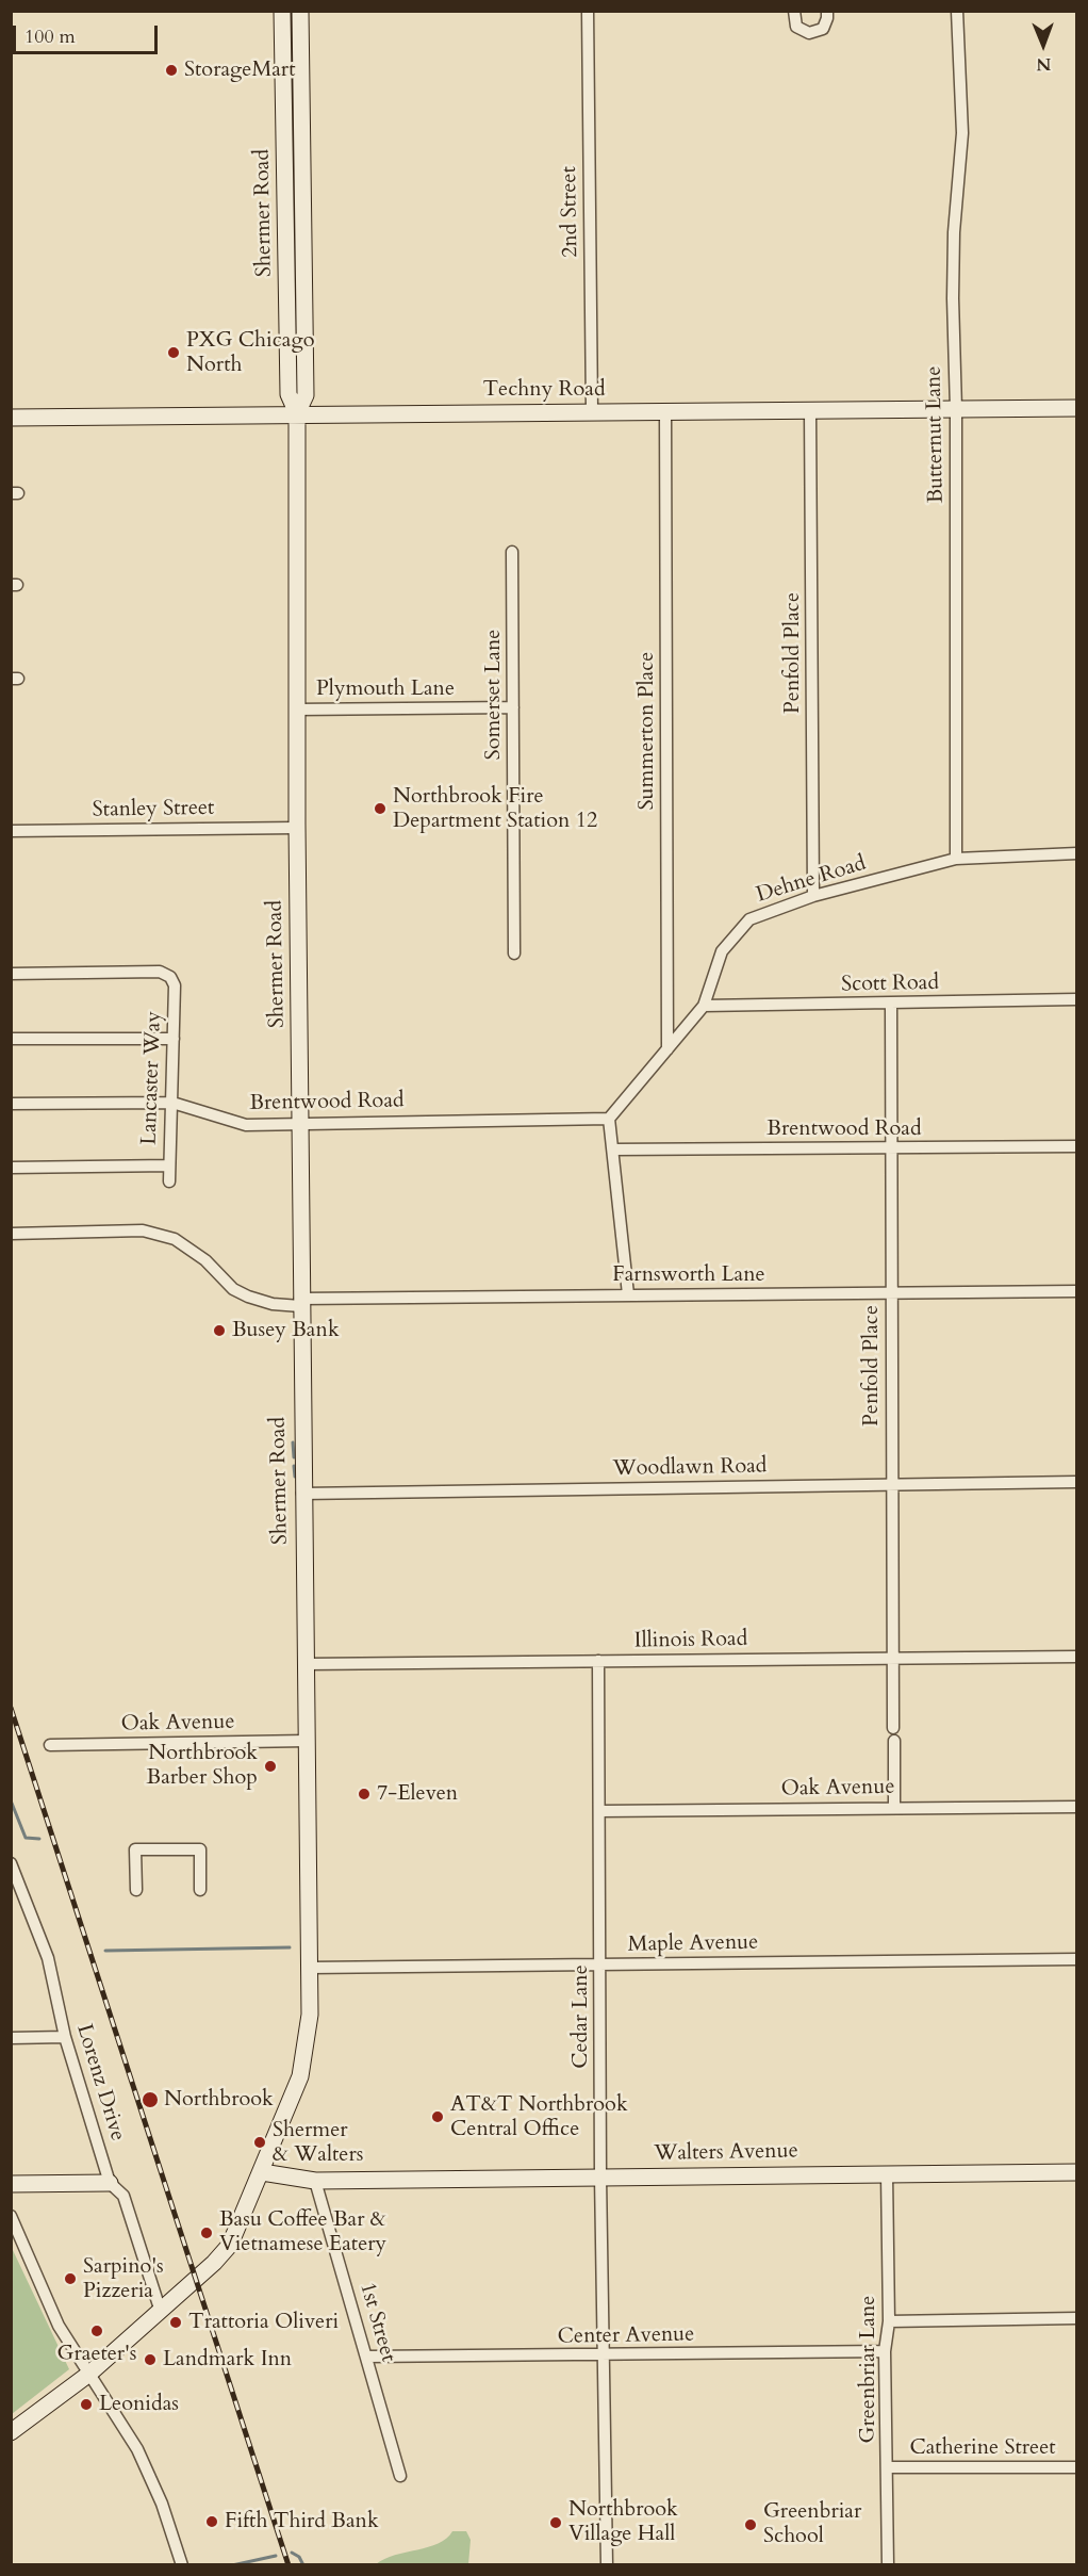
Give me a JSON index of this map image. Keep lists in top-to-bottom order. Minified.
{"streets":{"main road":["Shermer Road","Techny Road","Walters Avenue"],"street":["2nd Street","Butternut Lane","Penfold Place","Plymouth Lane","Somerset Lane","Summerton Place","Stanley Street","Dehne Road","Scott Road","Lancaster Way","Brentwood Road","Farnsworth Lane","Woodlawn Road","Illinois Road","Oak Avenue","Maple Avenue","Cedar Lane","Lorenz Drive","1st Street","Center Avenue","Greenbriar Lane","Catherine Street"]},"crossings":[["2nd Street","Techny Road"],["Shermer Road","Techny Road"],["Shermer Road","Plymouth Lane"],["Shermer Road","Stanley Street"],["Shermer Road","Brentwood Road"],["Shermer Road","Farnsworth Lane"],["Shermer Road","Woodlawn Road"],["Shermer Road","Illinois Road"],["Shermer Road","Oak Avenue"],["Shermer Road","Maple Avenue"],["Shermer Road","Lorenz Drive"],["Shermer Road","Walters Avenue"],["Techny Road","Butternut Lane"],["Techny Road","Penfold Place"],["Techny Road","Summerton Place"],["Butternut Lane","Dehne Road"],["Penfold Place","Dehne Road"],["Penfold Place","Scott Road"],["Penfold Place","Brentwood Road"],["Penfold Place","Farnsworth Lane"],["Penfold Place","Woodlawn Road"],["Penfold Place","Illinois Road"],["Plymouth Lane","Somerset Lane"],["Summerton Place","Dehne Road"],["Dehne Road","Scott Road"],["Dehne Road","Brentwood Road"],["Lancaster Way","Brentwood Road"],["Illinois Road","Cedar Lane"],["Oak Avenue","Cedar Lane"],["Maple Avenue","Cedar Lane"],["Cedar Lane","Walters Avenue"],["Cedar Lane","Center Avenue"],["Walters Avenue","1st Street"],["Walters Avenue","Greenbriar Lane"],["1st Street","Center Avenue"],["Center Avenue","Greenbriar Lane"],["Greenbriar Lane","Catherine Street"]],"places":["StorageMart","PXG Chicago North","Northbrook Fire Department Station 12","Busey Bank","Northbrook Barber Shop","7-Eleven","Northbrook","AT&T Northbrook Central Office","Shermer & Walters","Basu Coffee Bar & Vietnamese Eatery","Sarpino's Pizzeria","Trattoria Oliveri","Graeter's","Landmark Inn","Leonidas","Fifth Third Bank","Northbrook Village Hall","Greenbriar School"],"scale_bar":"100 m","north":"bottom"}
